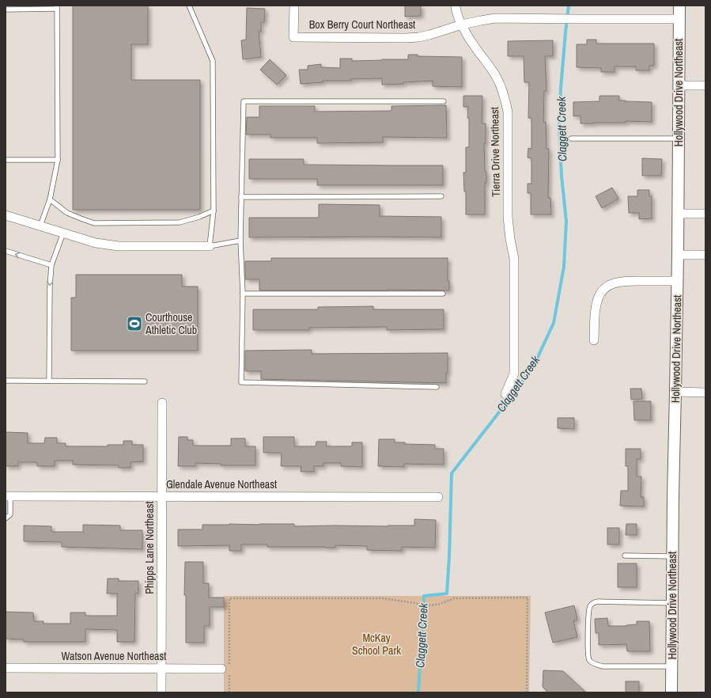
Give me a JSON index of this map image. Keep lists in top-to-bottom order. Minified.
{"streets":{"street":["Box Berry Court Northeast","Hollywood Drive Northeast","Tierra Drive Northeast","Glendale Avenue Northeast","Phipps Lane Northeast","Watson Avenue Northeast"]},"crossings":[["Box Berry Court Northeast","Tierra Drive Northeast"],["Glendale Avenue Northeast","Phipps Lane Northeast"],["Phipps Lane Northeast","Watson Avenue Northeast"]],"water":["Claggett Creek"],"parks":["McKay School Park"],"places":{"sports":["Courthouse Athletic Club"]}}
